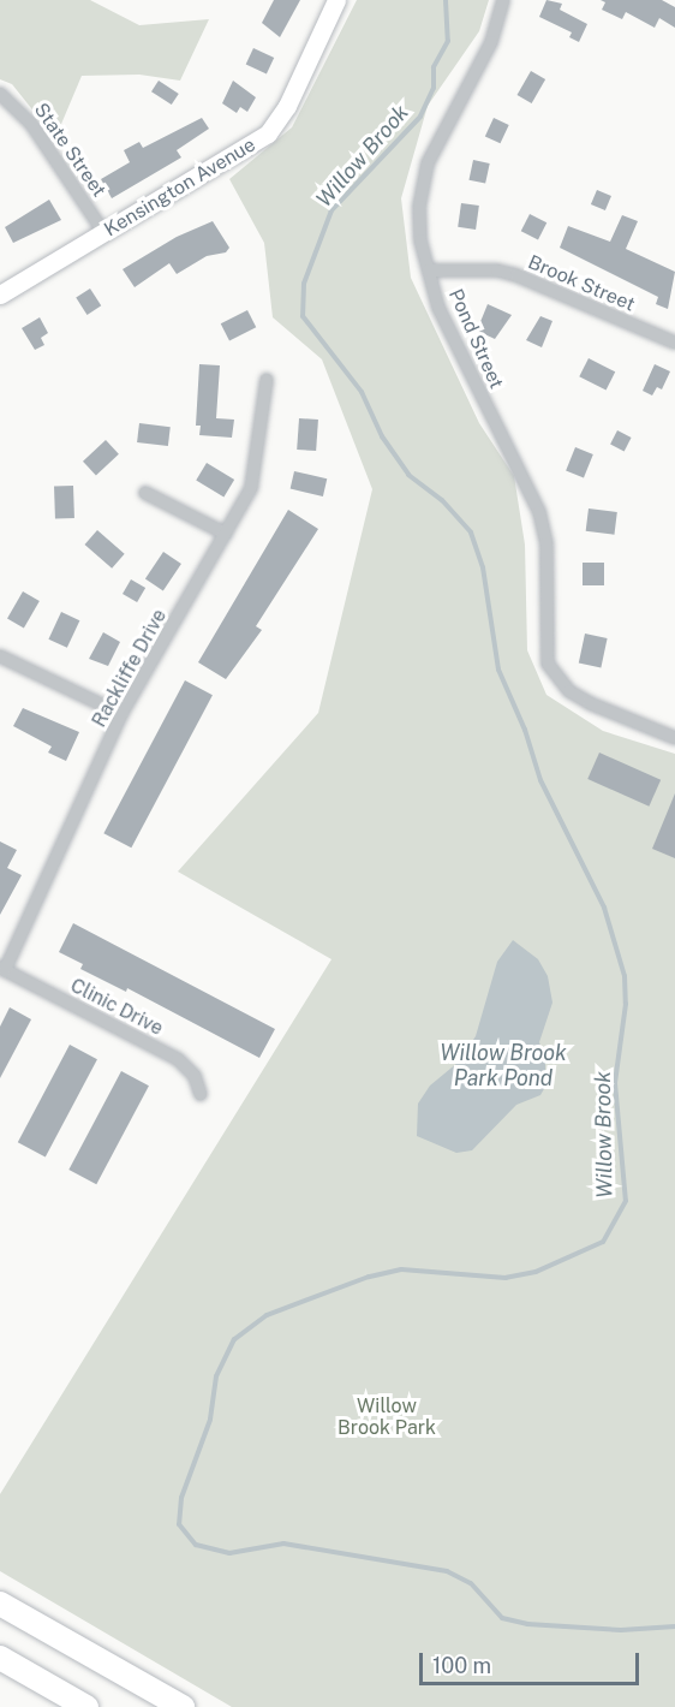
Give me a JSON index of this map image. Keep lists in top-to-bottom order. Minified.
{"streets":{"main road":["Kensington Avenue"],"street":["State Street","Brook Street","Pond Street","Rackliffe Drive","Clinic Drive"]},"crossings":[["State Street","Kensington Avenue"],["Brook Street","Pond Street"],["Rackliffe Drive","Clinic Drive"]],"water":["Willow Brook","Willow Brook Park Pond"],"parks":["Willow Brook Park"],"scale_bar":"100 m"}
